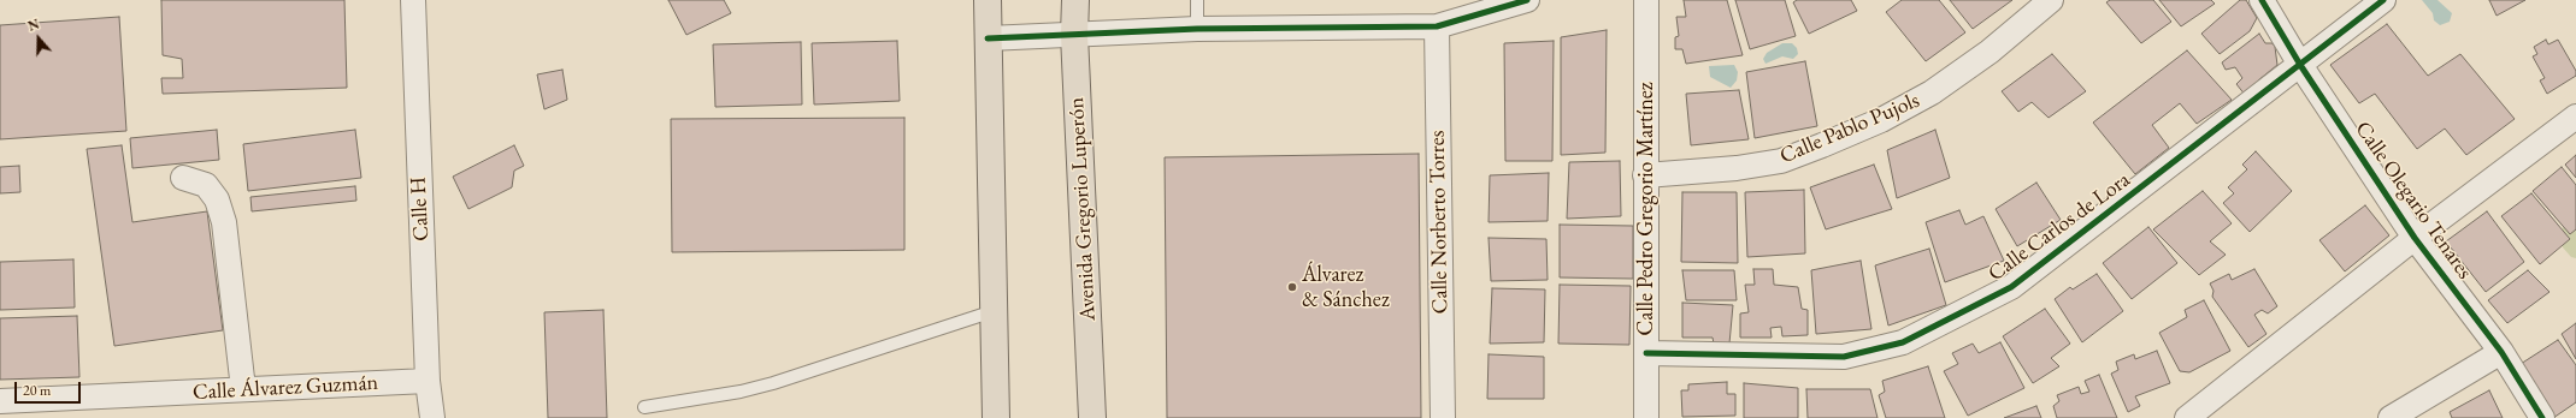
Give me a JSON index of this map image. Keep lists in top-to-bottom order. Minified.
{"streets":{"main road":["Avenida Gregorio Luperón"],"street":["Calle Pablo Pujols","Calle Olegario Tenares","Calle H","Calle Pedro Gregorio Martínez","Calle Norberto Torres","Calle Carlos de Lora","Calle Álvarez Guzmán"]},"crossings":[["Calle Pablo Pujols","Calle Pedro Gregorio Martínez"],["Calle Olegario Tenares","Calle Carlos de Lora"],["Calle H","Calle Álvarez Guzmán"],["Calle Pedro Gregorio Martínez","Calle Carlos de Lora"]],"places":["Álvarez & Sánchez"],"scale_bar":"20 m","north":"top"}
